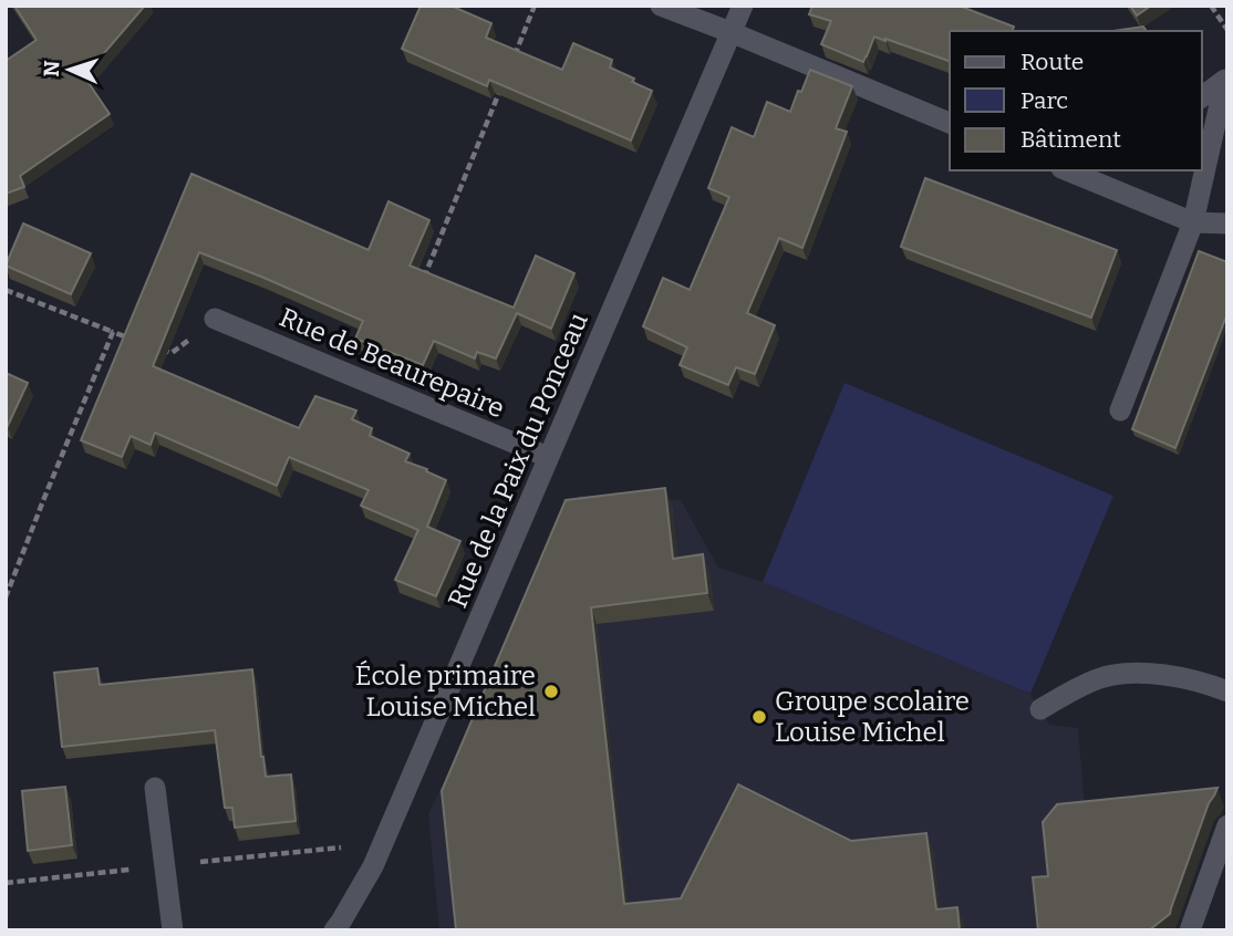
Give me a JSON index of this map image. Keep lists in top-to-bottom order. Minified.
{"streets":{"street":["Rue de Beaurepaire","Rue de la Paix du Ponceau"]},"crossings":[["Rue de Beaurepaire","Rue de la Paix du Ponceau"]],"places":["École primaire Louise Michel","Groupe scolaire Louise Michel"],"legend":["Route","Parc","Bâtiment"],"north":"left"}
